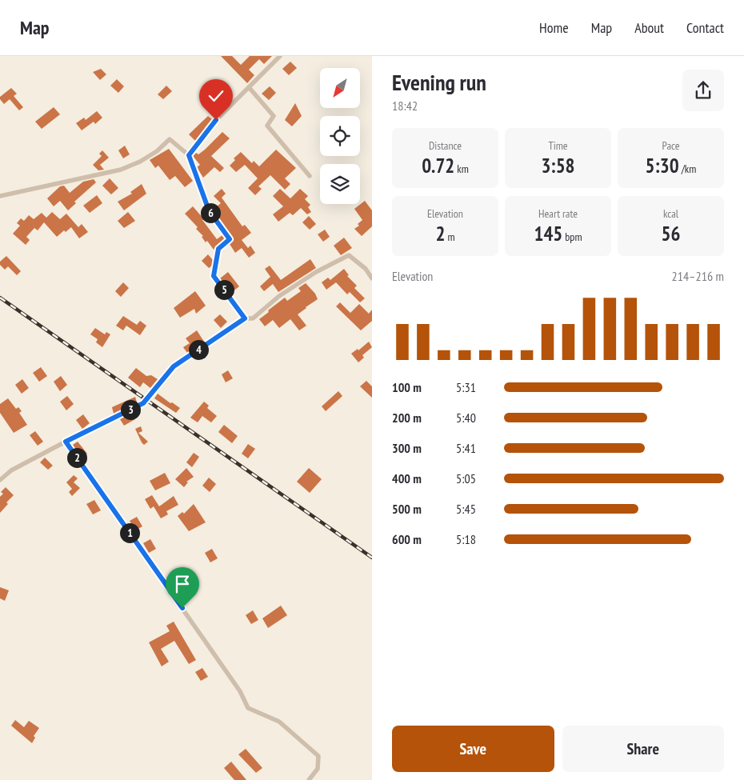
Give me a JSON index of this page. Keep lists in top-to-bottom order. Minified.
{"north":"bottom left","page":{"header":"Map","nav":["Home","Map","About","Contact"],"heading":["Evening run","18:42"],"stats":[["Distance","0.72 km"],["Time","3:58"],["Pace","5:30 /km"],["Elevation","2 m"],["Heart rate","145 bpm"],["kcal","56"]],"pins":["6","5","4","3","2","1"],"chart":["Elevation","214–216 m"],"list":[{"name":"100 m","note":"5:31"},{"name":"200 m","note":"5:40"},{"name":"300 m","note":"5:41"},{"name":"400 m","note":"5:05"},{"name":"500 m","note":"5:45"},{"name":"600 m","note":"5:18"}],"buttons":["Save","Share"]}}
